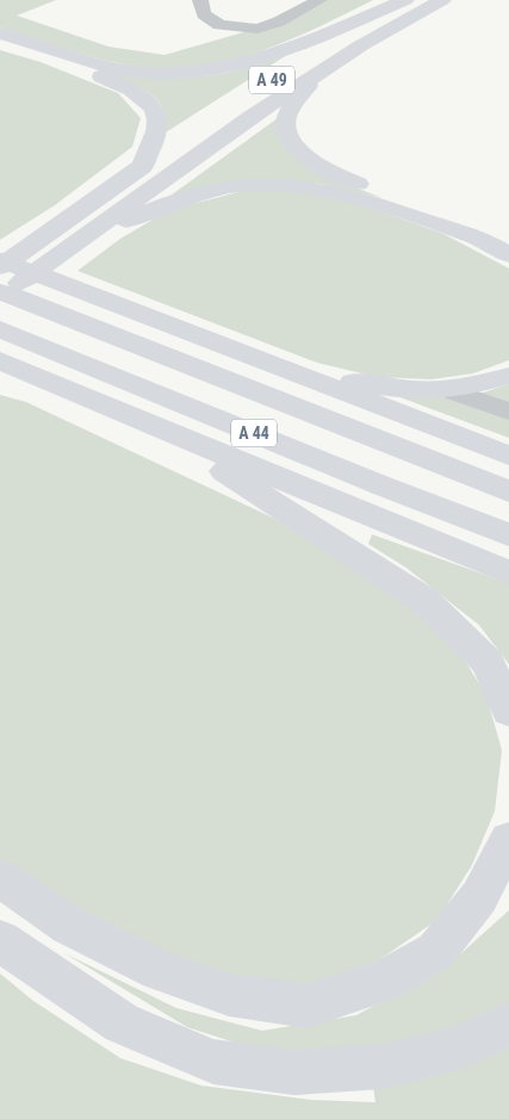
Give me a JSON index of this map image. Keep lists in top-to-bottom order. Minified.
{"streets":{"highway":["A 49","A 44"]}}
